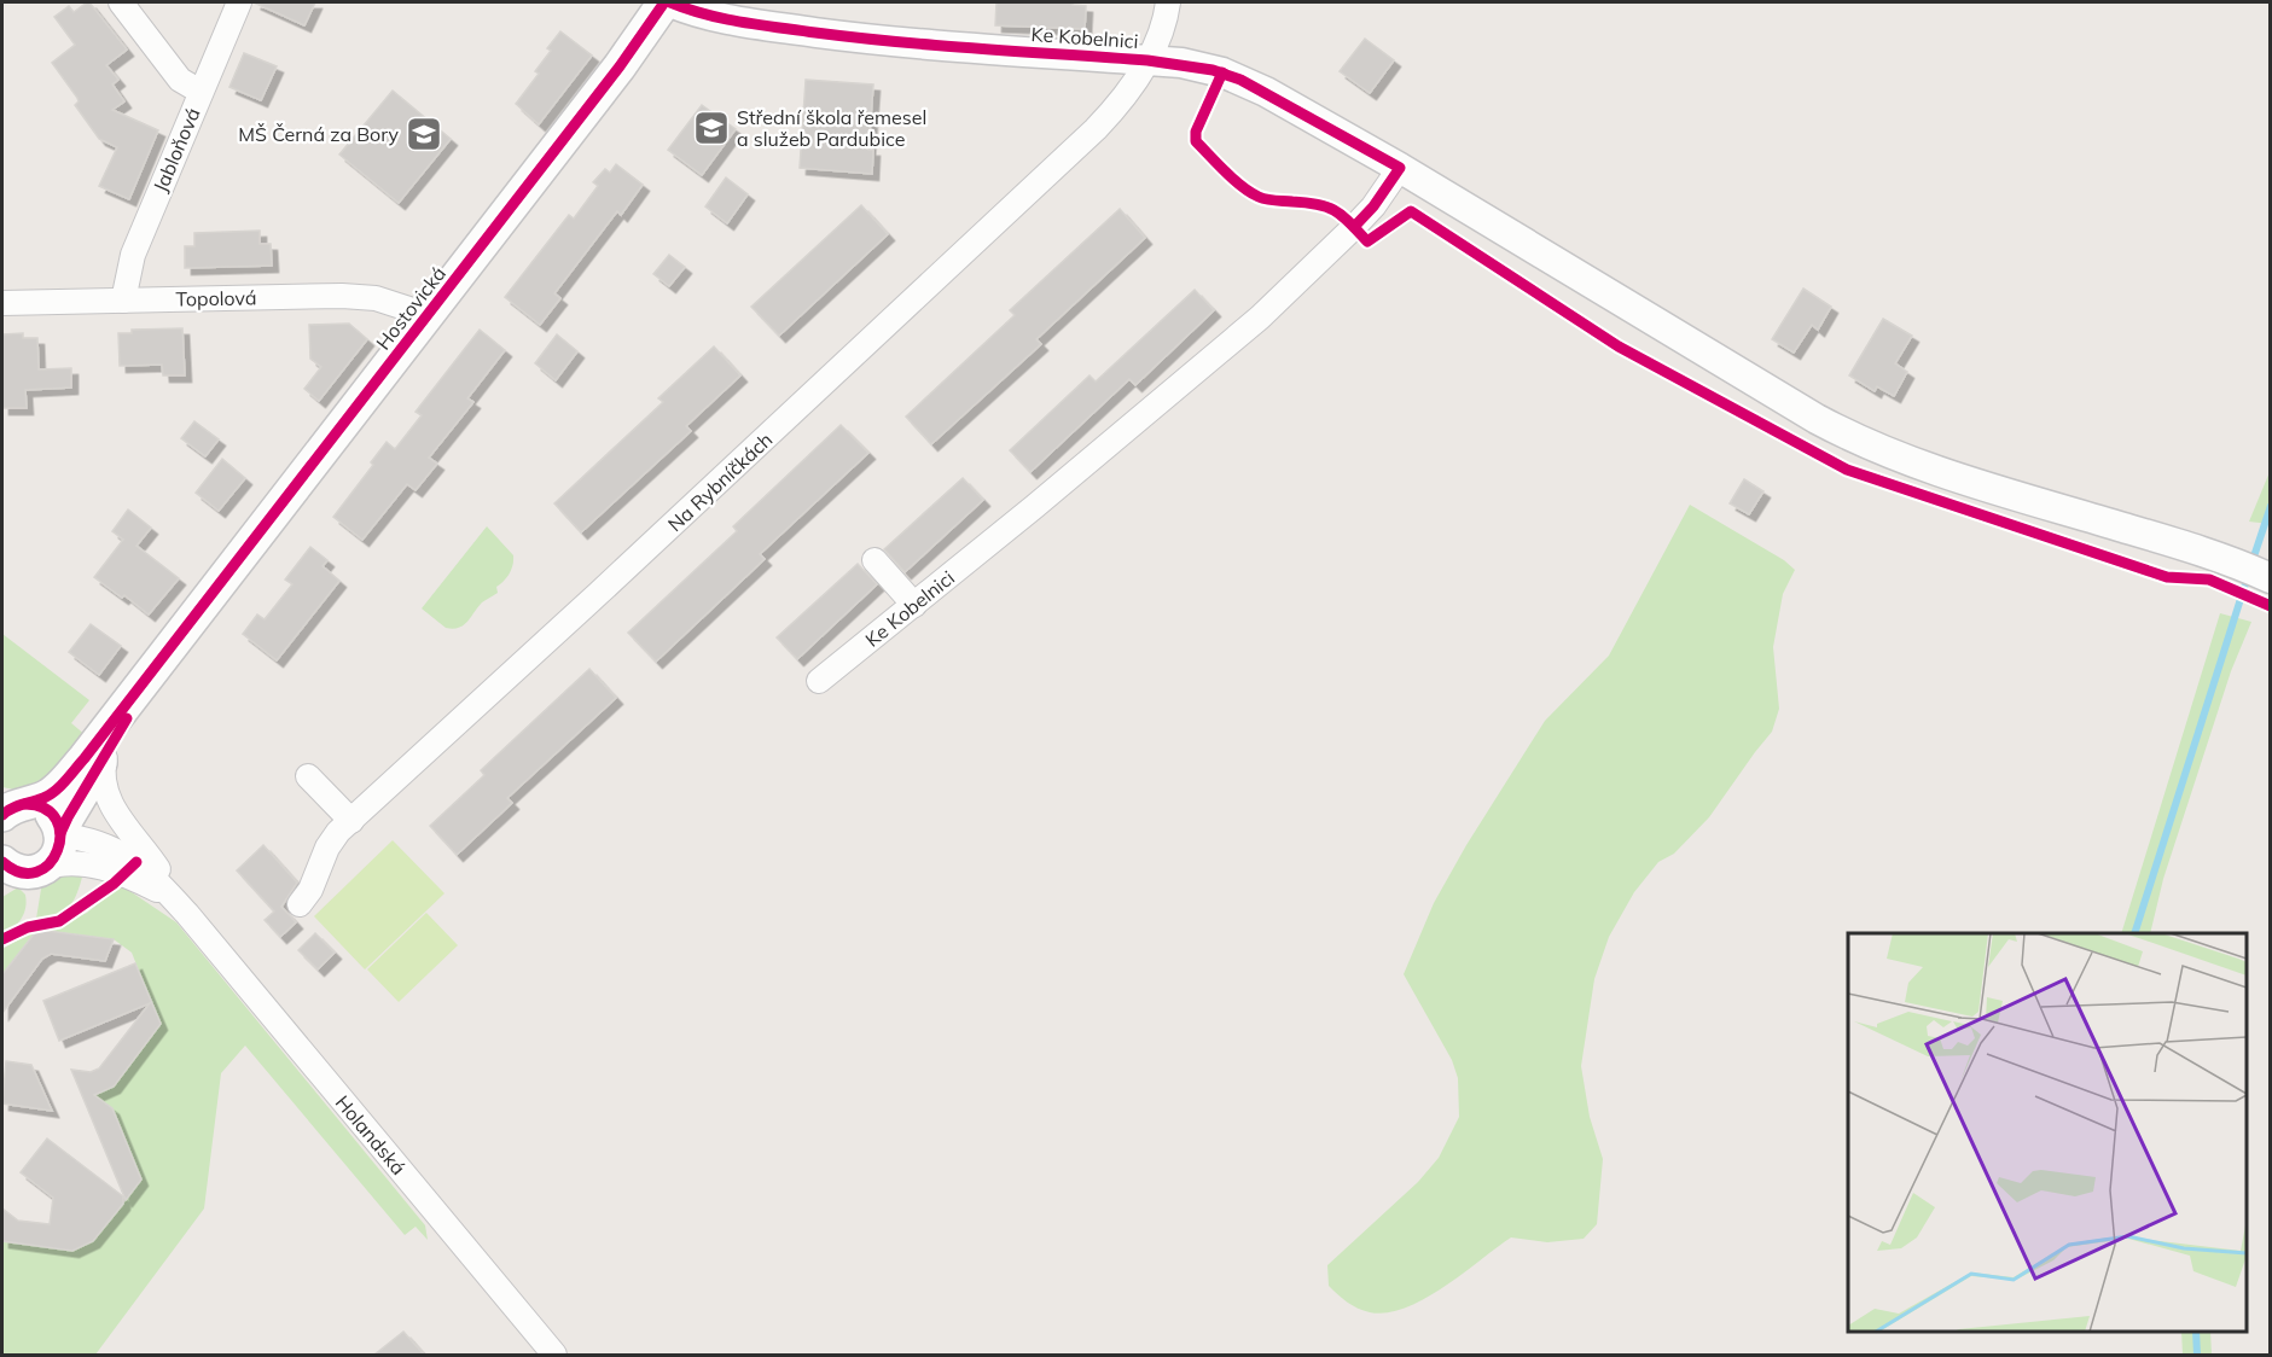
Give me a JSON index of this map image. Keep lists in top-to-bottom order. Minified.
{"streets":{"main road":["Hostovická"],"street":["Ke Kobelnici","Jabloňová","Topolová","Na Rybníčkách","Holandská"]},"crossings":[["Ke Kobelnici","Na Rybníčkách"],["Jabloňová","Topolová"],["Topolová","Hostovická"],["Hostovická","Holandská"]],"places":{"school or university":["Střední škola řemesel a služeb Pardubice","MŠ Černá za Bory"]}}
